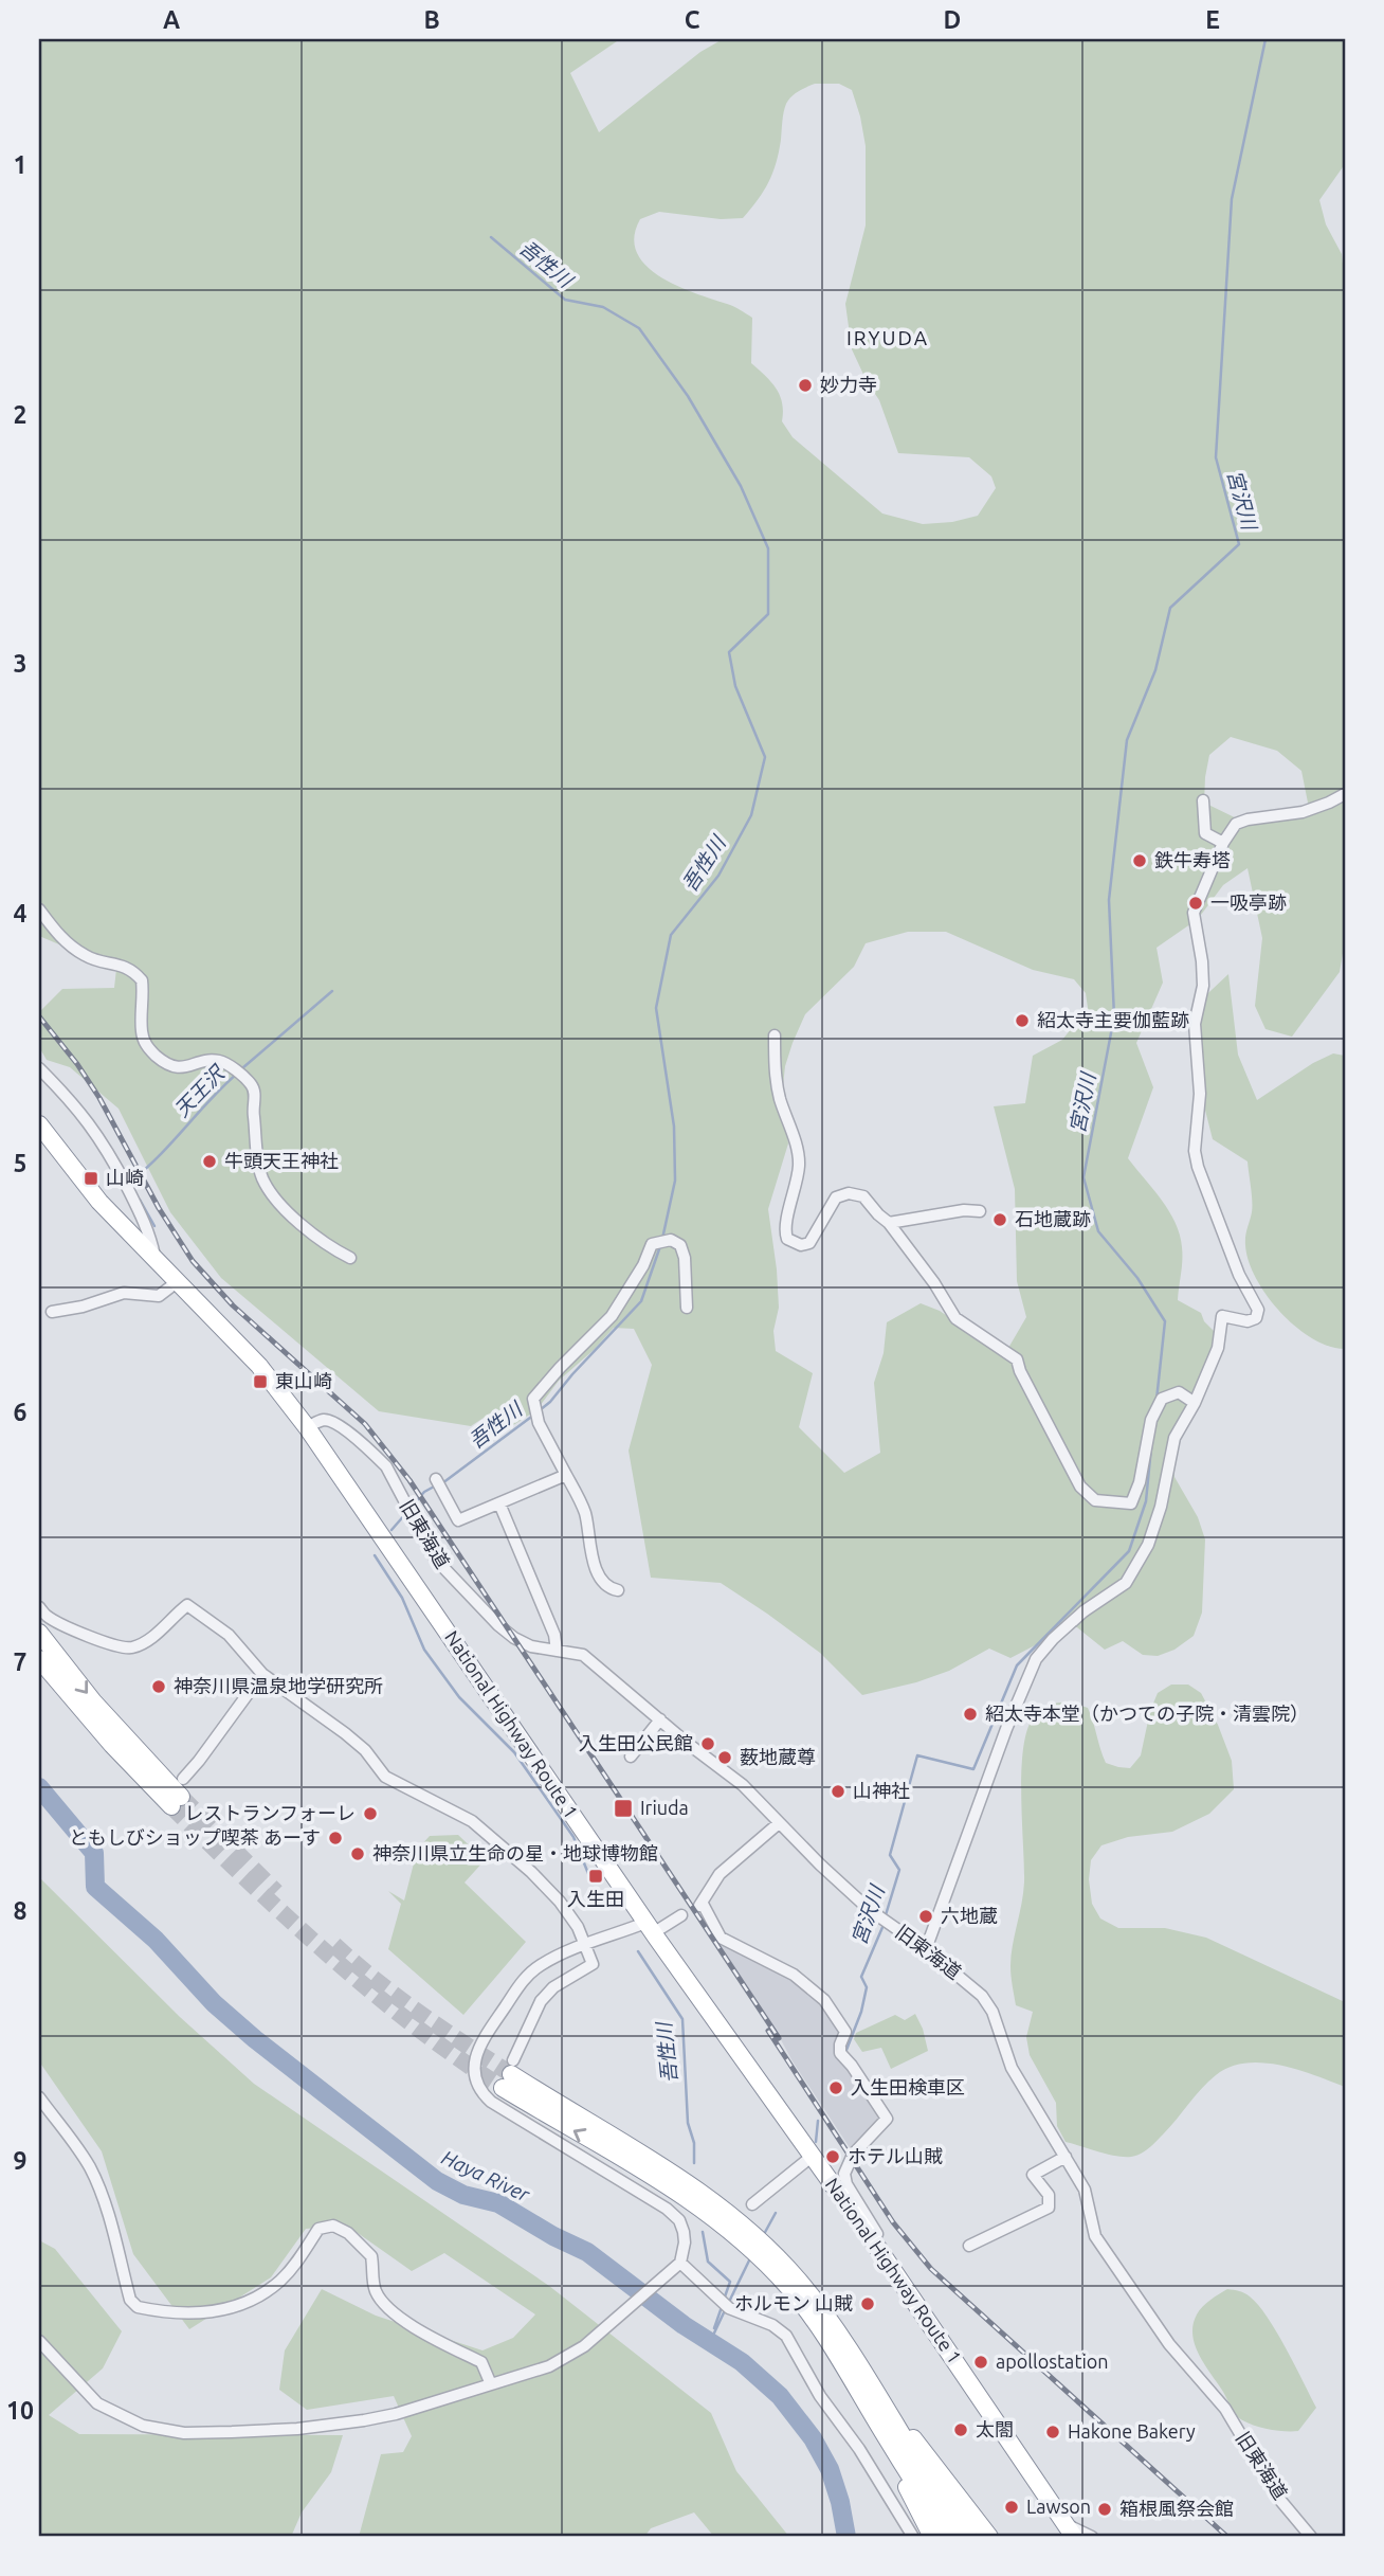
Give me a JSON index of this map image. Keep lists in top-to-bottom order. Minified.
{"streets":{"highway":["National Highway Route 1"],"street":["旧東海道"]},"crossings":[["旧東海道","National Highway Route 1"]],"districts":["IRYUDA"],"water":["吾性川","宮沢川","天王沢","Haya River"],"places":{"other":["妙力寺","鉄牛寿塔","一吸亭跡","紹太寺主要伽藍跡","牛頭天王神社","石地蔵跡","神奈川県温泉地学研究所","紹太寺本堂（かつての子院・清雲院）","入生田公民館","薮地蔵尊","山神社","レストランフォーレ","ともしびショップ喫茶 あーす","神奈川県立生命の星・地球博物館","六地蔵","入生田検車区","ホテル山賊","ホルモン 山賊","apollostation","太閤","Hakone Bakery","Lawson","箱根風祭会館"],"transit":["山崎","東山崎","Iriuda","入生田"]},"grid":{"columns":["A","B","C","D","E"],"rows":["1","2","3","4","5","6","7","8","9","10"]}}
